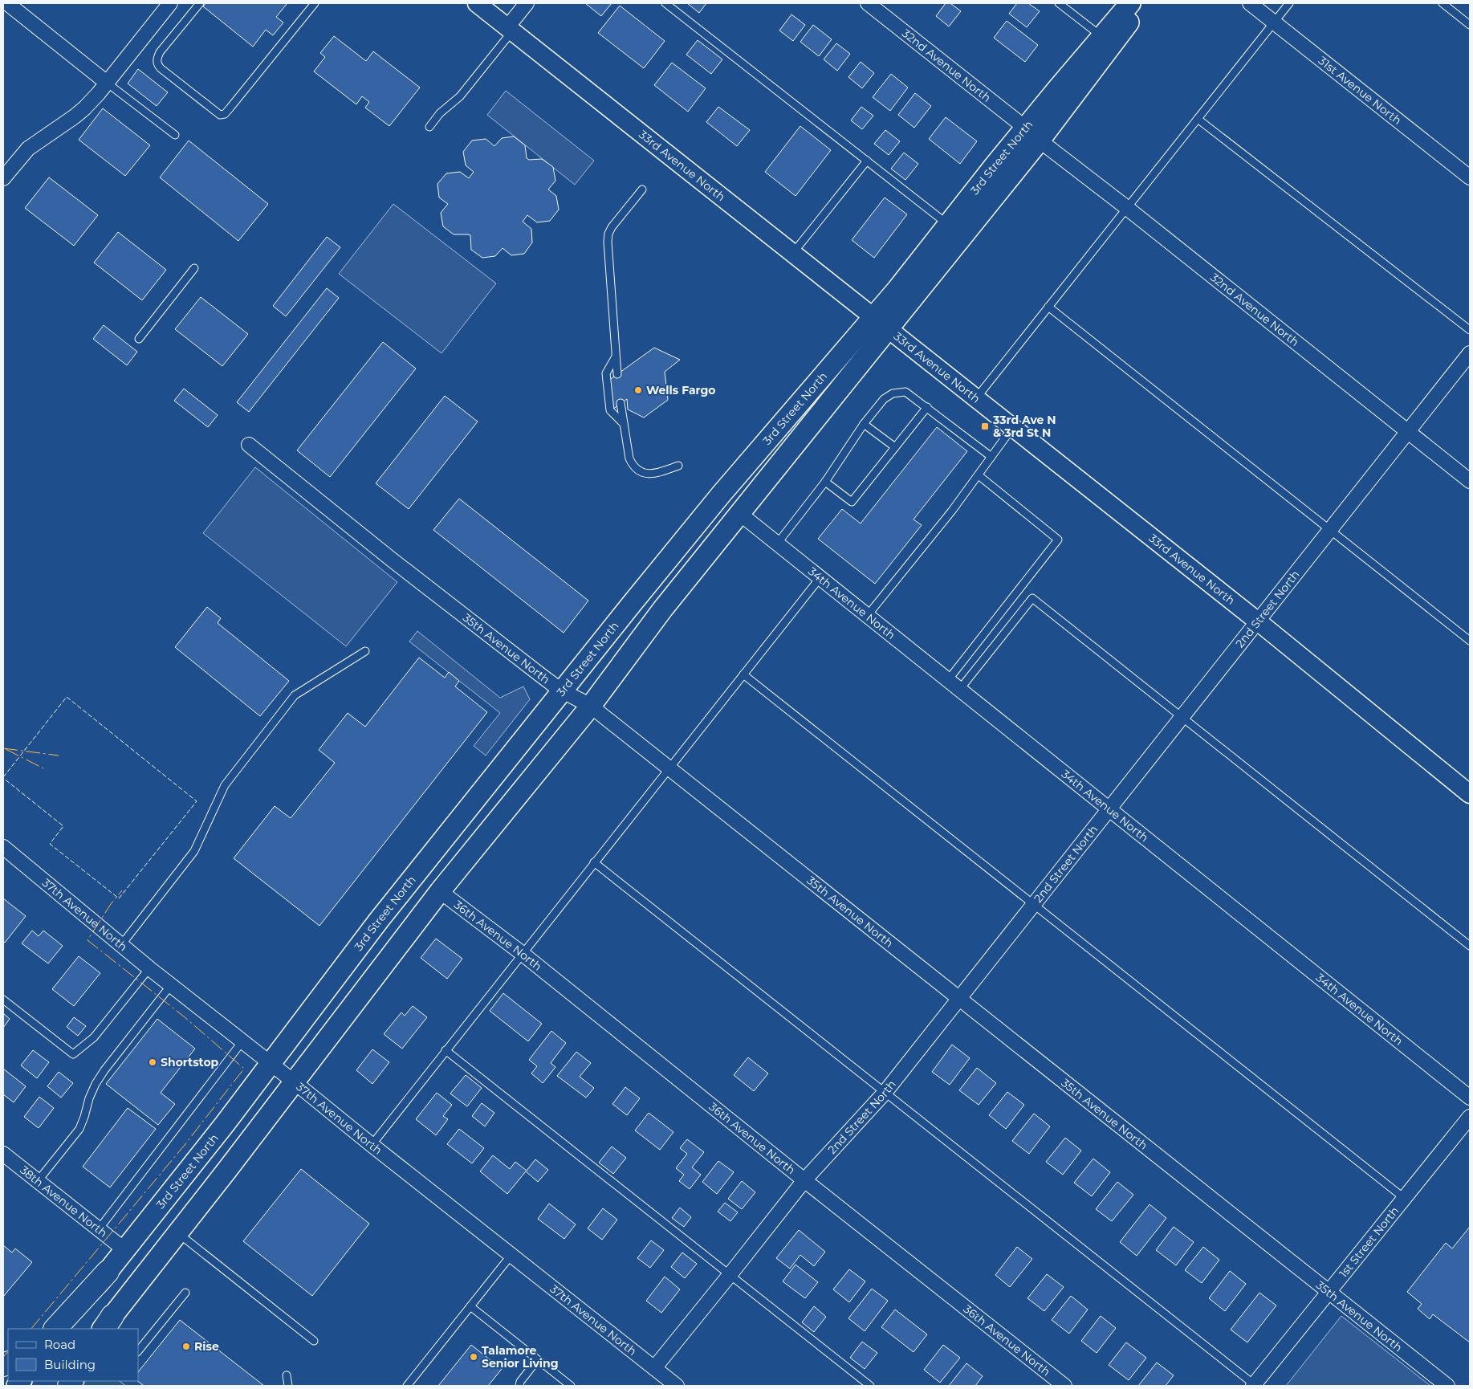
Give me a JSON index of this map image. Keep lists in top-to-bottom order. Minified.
{"streets":{"main road":["3rd Street North"],"street":["32nd Avenue North","31st Avenue North","33rd Avenue North","34th Avenue North","2nd Street North","35th Avenue North","37th Avenue North","36th Avenue North","38th Avenue North","1st Street North"]},"crossings":[["32nd Avenue North","3rd Street North"],["32nd Avenue North","2nd Street North"],["3rd Street North","33rd Avenue North"],["3rd Street North","34th Avenue North"],["3rd Street North","35th Avenue North"],["3rd Street North","37th Avenue North"],["3rd Street North","36th Avenue North"],["3rd Street North","38th Avenue North"],["33rd Avenue North","2nd Street North"],["34th Avenue North","2nd Street North"],["2nd Street North","35th Avenue North"],["2nd Street North","37th Avenue North"],["2nd Street North","36th Avenue North"],["35th Avenue North","1st Street North"]],"places":{"other":["Wells Fargo","Shortstop","Rise","Talamore Senior Living"],"transit":["33rd Ave N & 3rd St N"]},"legend":["Road","Building"]}
